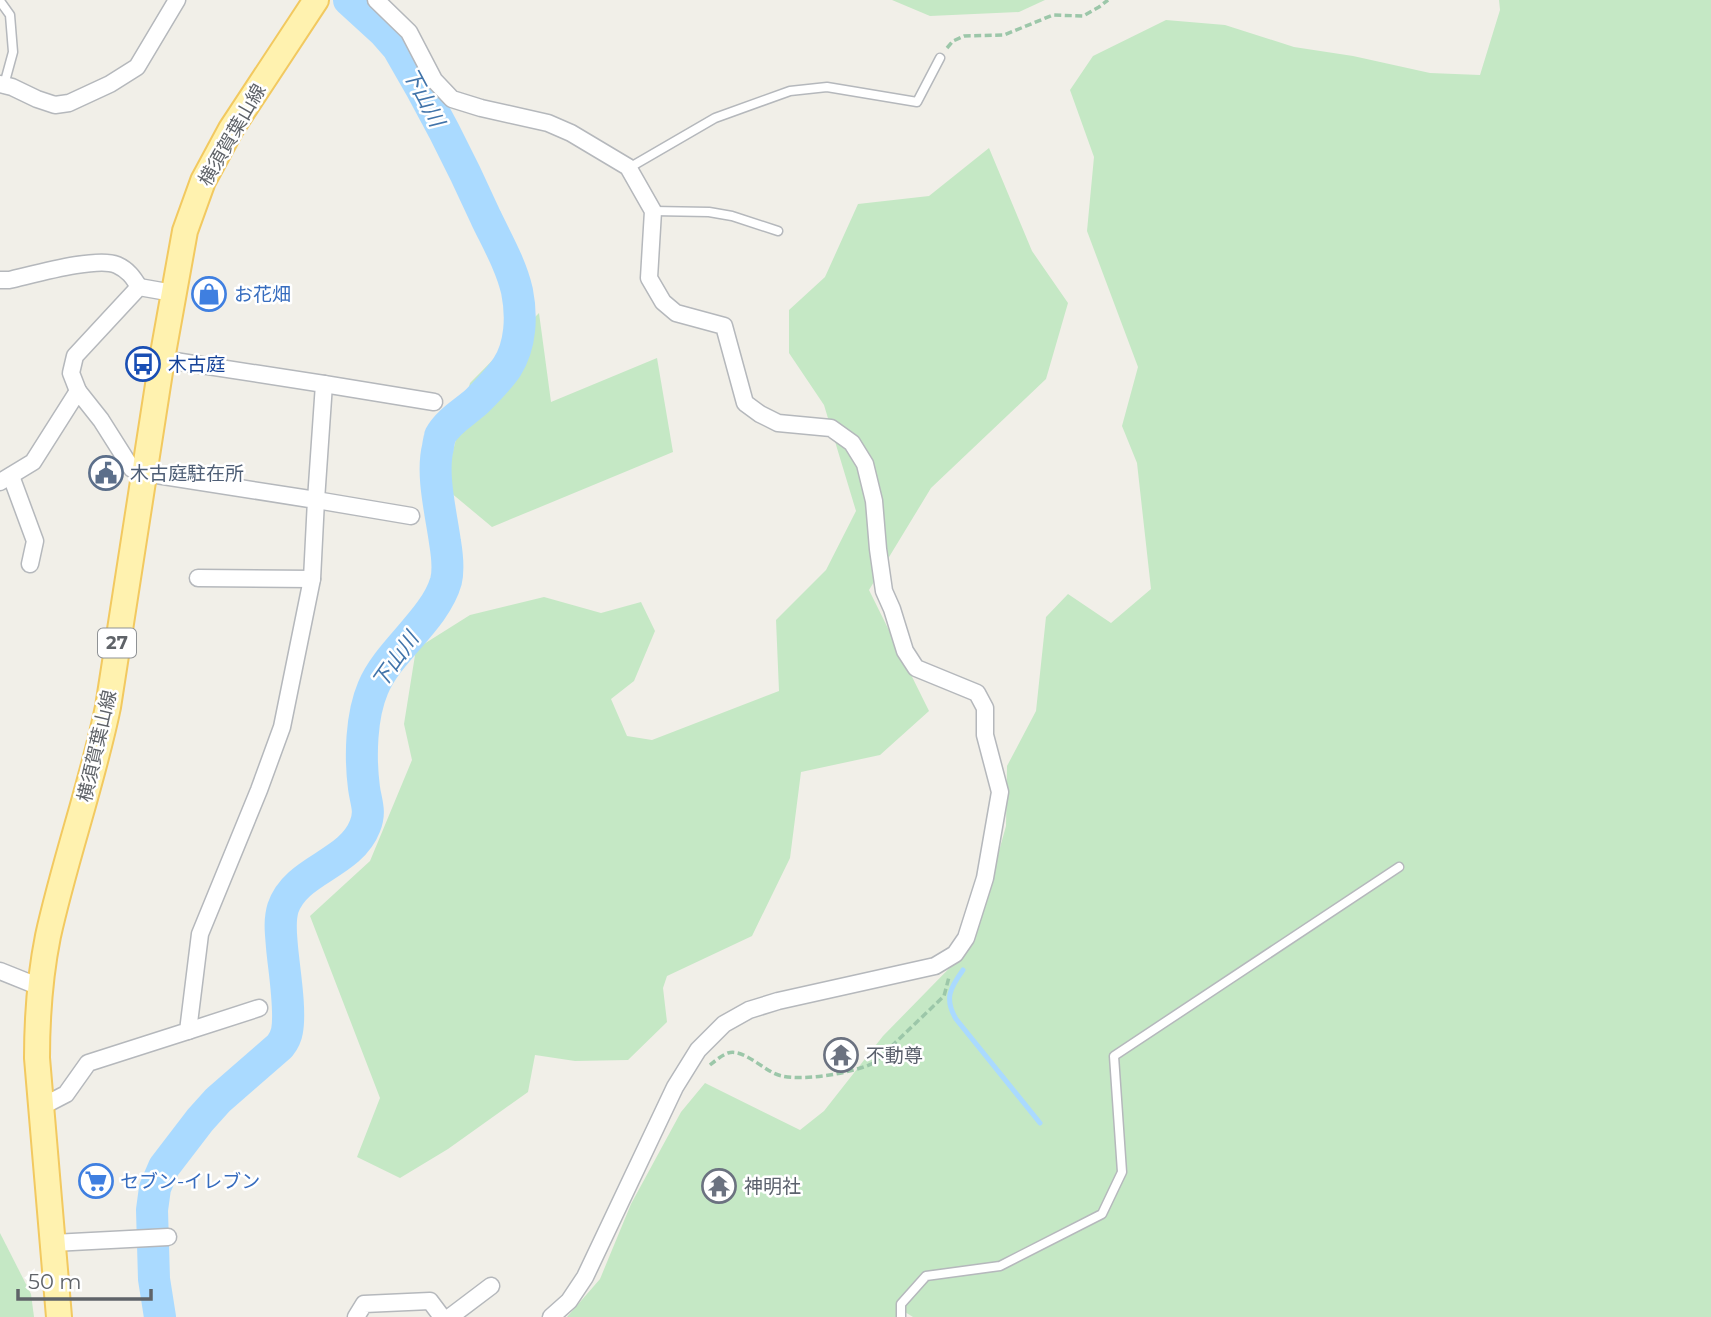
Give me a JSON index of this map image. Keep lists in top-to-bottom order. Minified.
{"streets":{"main road":["横須賀葉山線","27"]},"water":["下山川"],"places":{"shop":["お花畑"],"bus stop":["木古庭"],"public building":["木古庭駐在所"],"temple":["不動尊","神明社"],"supermarket":["セブン-イレブン"]},"scale_bar":"50 m"}
